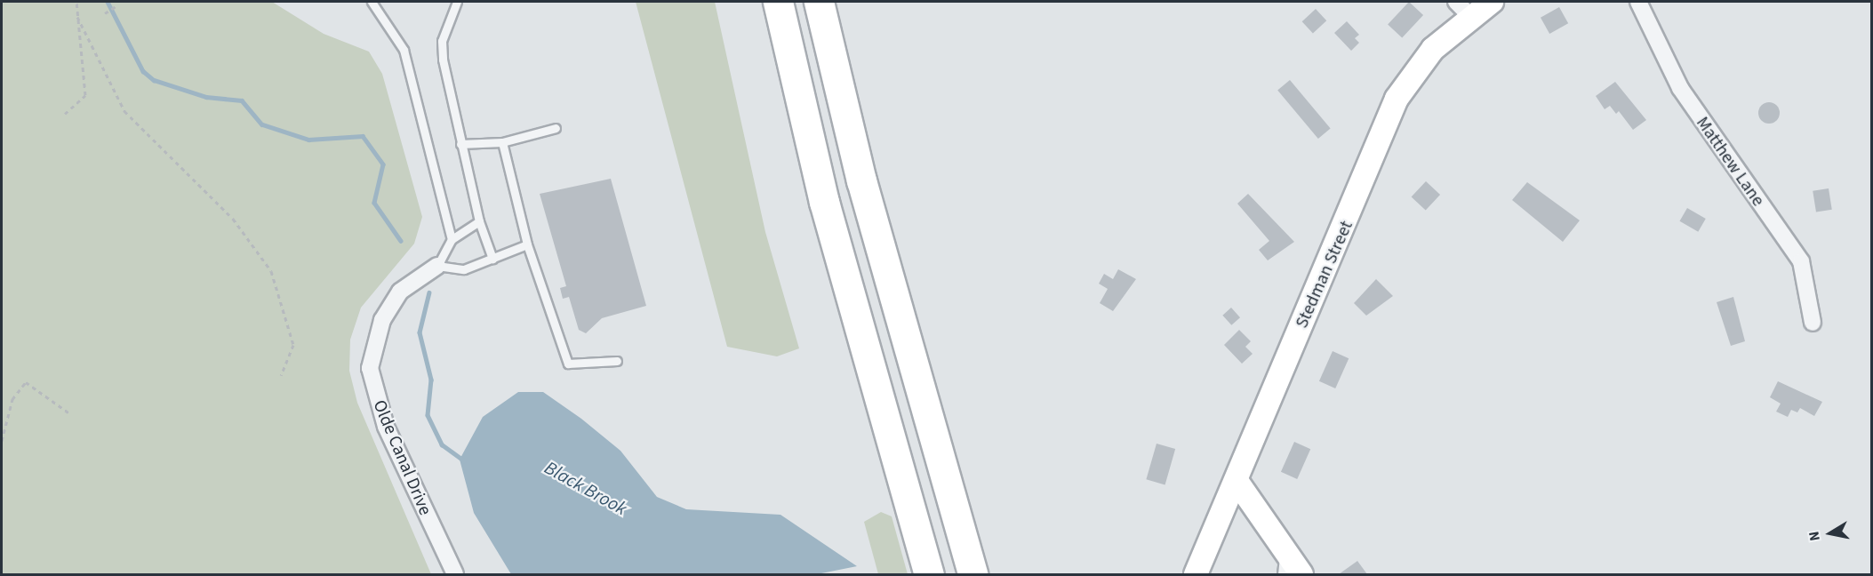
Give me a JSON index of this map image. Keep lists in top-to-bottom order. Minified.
{"streets":{"main road":["Stedman Street"],"street":["Matthew Lane","Olde Canal Drive"]},"water":["Black Brook"],"north":"left"}
